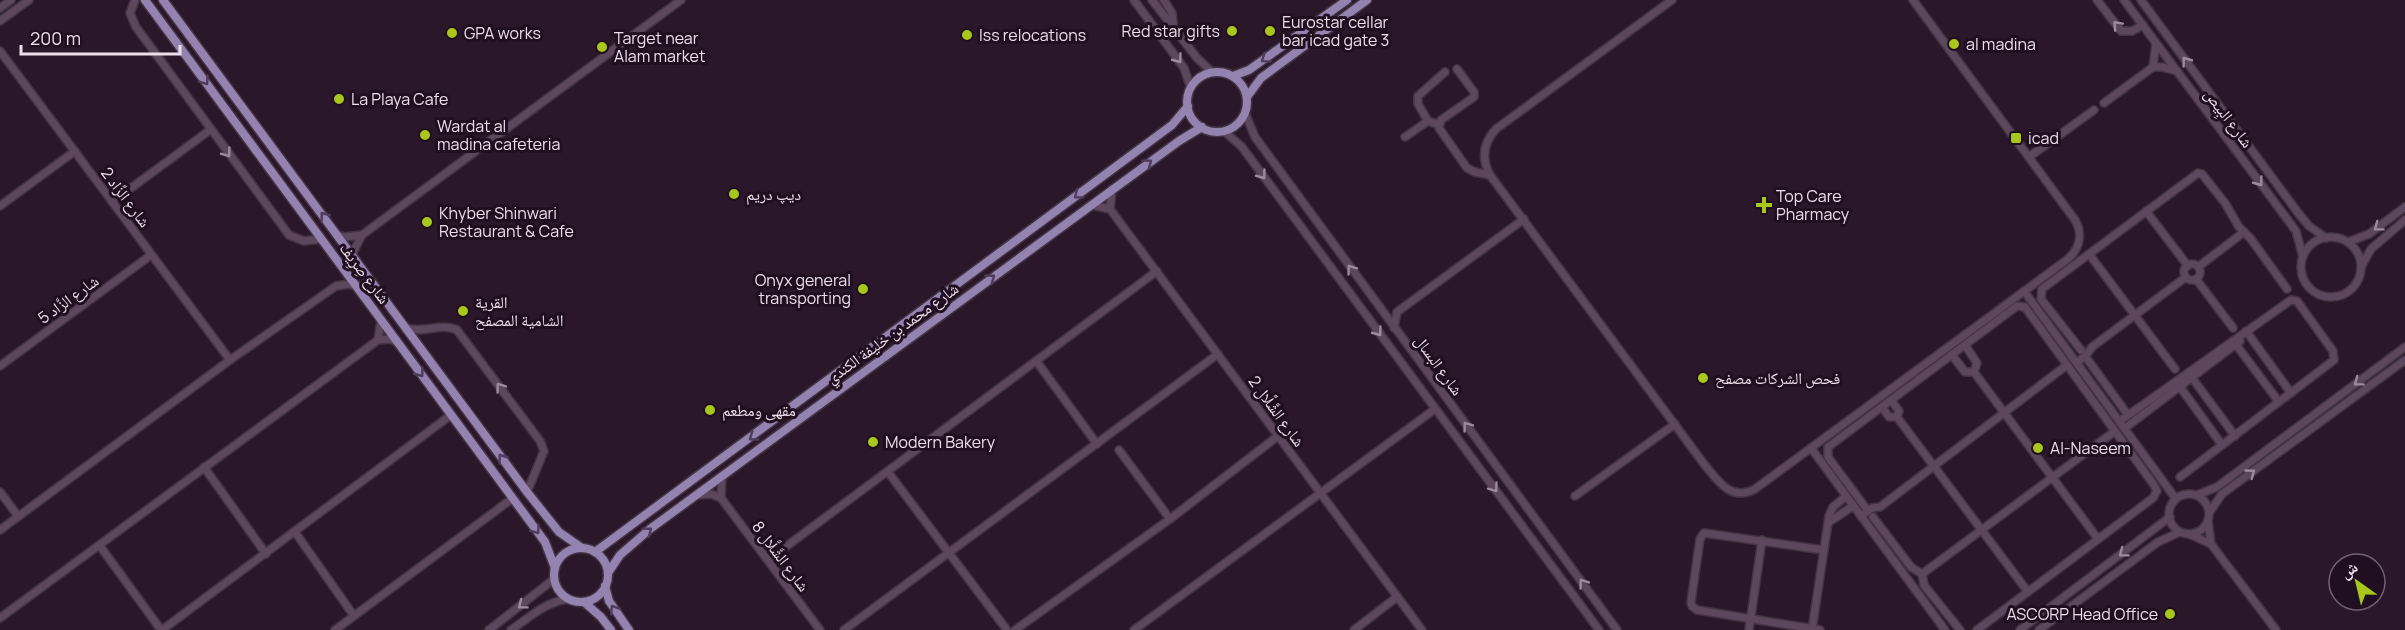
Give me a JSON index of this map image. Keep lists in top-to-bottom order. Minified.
{"streets":{"main road":["شارع صِرِيف","شارع محمد بن خليفة الكندي"],"street":["شارع البِيص","شارع الزَّاد 2","شارع الزَّاد 5","شارع البسال","شارع الشَّلَّال 2","شارع الشَّلَّال 8"]},"crossings":[["شارع الزَّاد 2","شارع الزَّاد 5"],["شارع صِرِيف","شارع محمد بن خليفة الكندي"],["شارع محمد بن خليفة الكندي","شارع البسال"]],"places":{"other":["Red star gifts","Eurostar cellar bar icad gate 3","GPA works","Iss relocations","al madina","Target near Alam market","La Playa Cafe","Wardat al madina cafeteria","دیپ دریم","Khyber Shinwari Restaurant & Cafe","Onyx general transporting","القرية الشامية المصفح","فحص الشركات مصفح","مقهى ومطعم","Modern Bakery","Al-Naseem","ASCORP Head Office"],"transit":["icad"],"health":["Top Care Pharmacy"]},"scale_bar":"200 m","north":"top left"}
